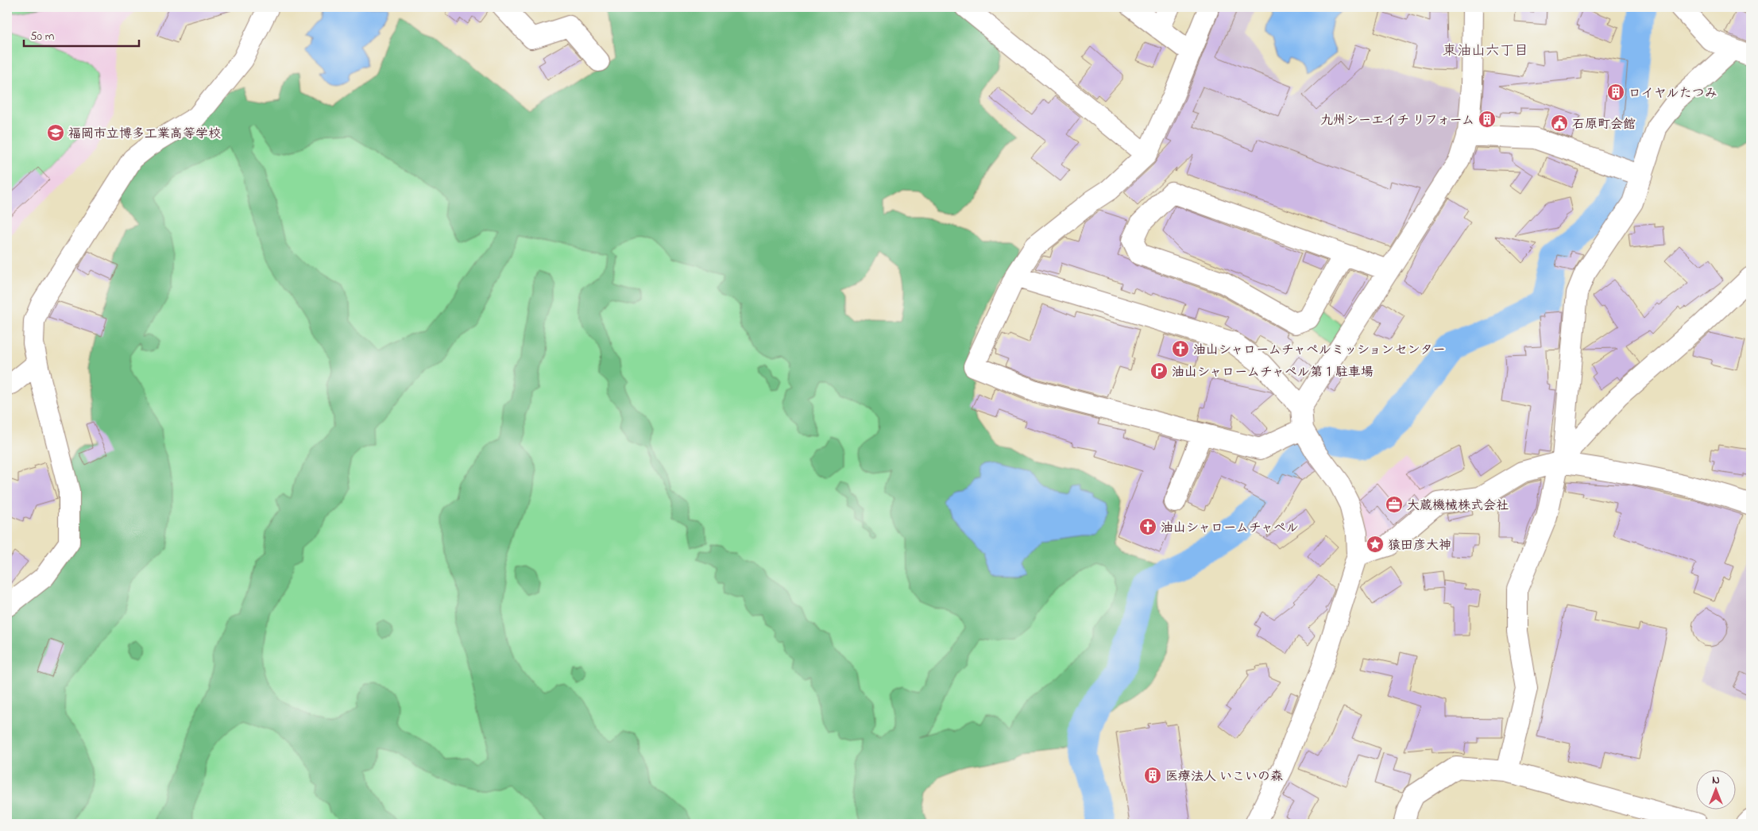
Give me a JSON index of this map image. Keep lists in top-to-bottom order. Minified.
{"districts":["東油山六丁目"],"places":{"building":["ロイヤルたつみ","九州シーエイチ リフォーム","医療法人 いこいの森"],"public building":["石原町会館"],"school or university":["福岡市立博多工業高等学校"],"church":["油山シャロームチャペルミッションセンター","油山シャロームチャペル"],"parking":["油山シャロームチャペル第１駐車場"],"office":["大蔵機械株式会社"],"place":["猿田彦大神"]},"scale_bar":"50 m","north":"top"}
